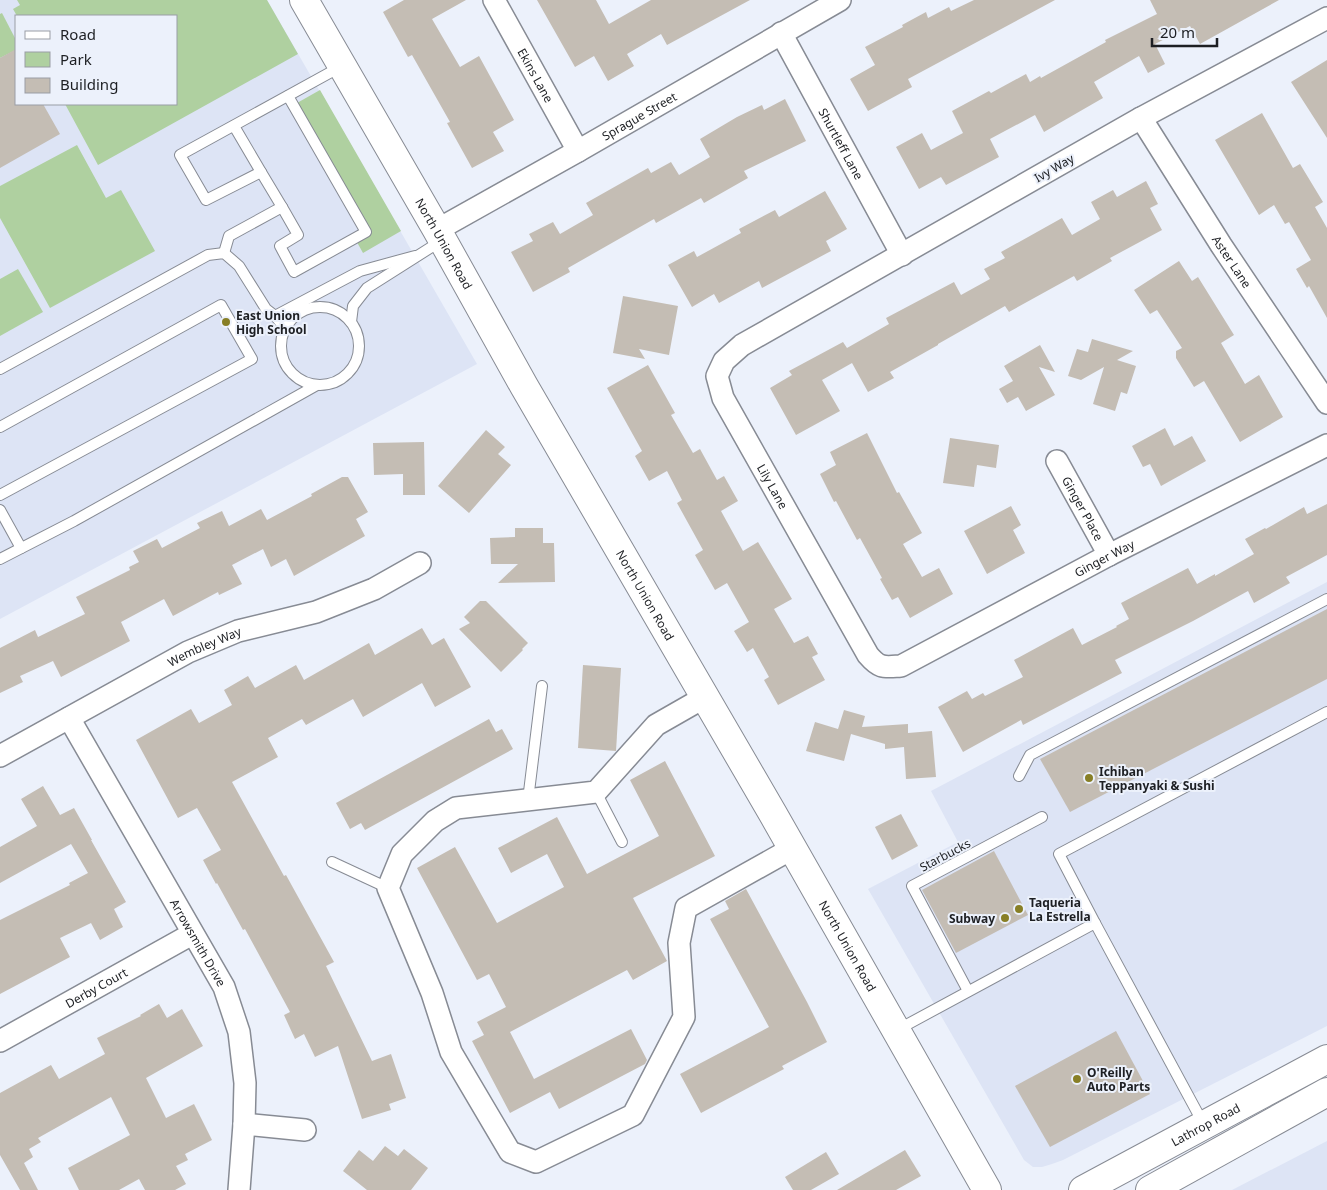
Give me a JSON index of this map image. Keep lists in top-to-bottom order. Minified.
{"streets":{"street":["Ekins Lane","Sprague Street","Shurtleff Lane","Ivy Way","North Union Road","Aster Lane","Lily Lane","Ginger Place","Ginger Way","Wembley Way","Arrowsmith Drive","Derby Court","Lathrop Road"],"lane":["Starbucks"]},"crossings":[["Ekins Lane","Sprague Street"],["Sprague Street","Shurtleff Lane"],["Sprague Street","North Union Road"],["Shurtleff Lane","Ivy Way"],["Ivy Way","Aster Lane"],["Ivy Way","Lily Lane"],["Lily Lane","Ginger Way"],["Ginger Place","Ginger Way"],["Wembley Way","Arrowsmith Drive"],["Arrowsmith Drive","Derby Court"]],"places":["East Union High School","Ichiban Teppanyaki & Sushi","Taqueria La Estrella","Subway","O'Reilly Auto Parts"],"legend":["Road","Park","Building"],"scale_bar":"20 m"}
